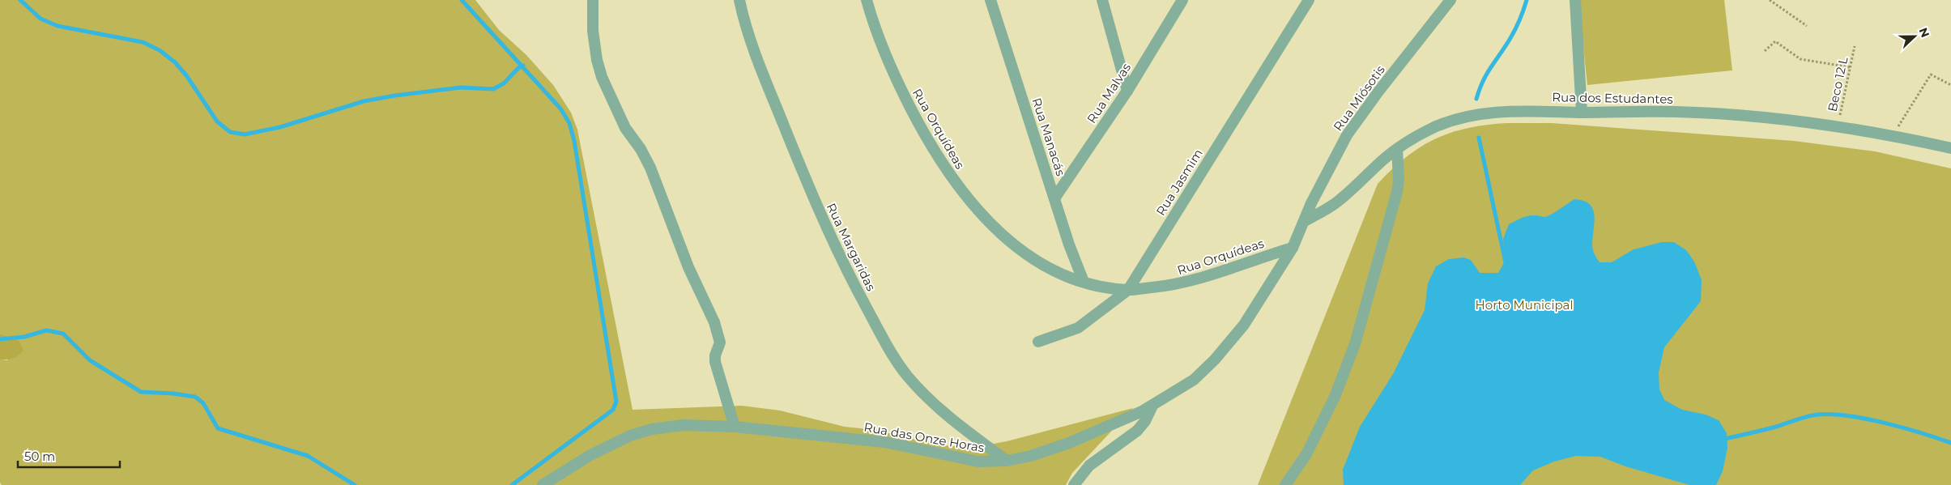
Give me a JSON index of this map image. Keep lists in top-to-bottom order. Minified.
{"streets":{"street":["Rua Malvas","Rua Miósotis","Rua dos Estudantes","Rua Orquídeas","Rua Manacás","Rua Jasmim","Rua Margaridas","Rua das Onze Horas"],"path":["Beco 12 L"]},"crossings":[["Beco 12 L","Rua dos Estudantes"],["Rua Malvas","Rua Manacás"],["Rua Miósotis","Rua dos Estudantes"],["Rua Orquídeas","Rua Manacás"],["Rua Orquídeas","Rua Jasmim"],["Rua Orquídeas","Rua das Onze Horas"],["Rua Margaridas","Rua das Onze Horas"]],"parks":["Horto Municipal"],"scale_bar":"50 m","north":"right"}
